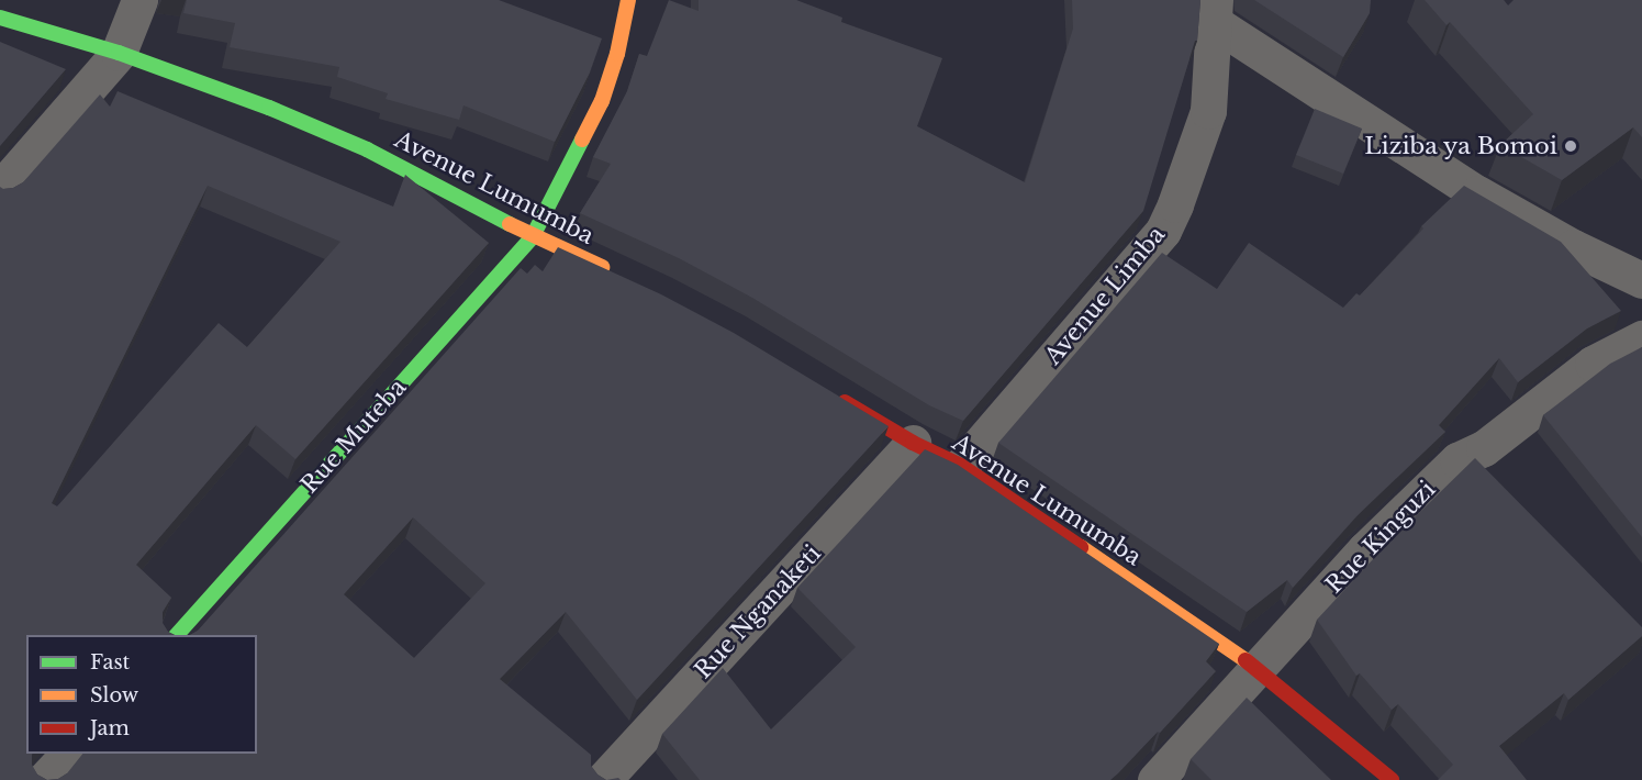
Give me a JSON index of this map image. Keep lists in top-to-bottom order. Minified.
{"streets":{"street":["Avenue Lumumba","Avenue Limba","Rue Muteba","Rue Kinguzi","Rue Nganaketi"]},"crossings":[["Avenue Lumumba","Avenue Limba"],["Avenue Lumumba","Rue Muteba"],["Avenue Lumumba","Rue Kinguzi"],["Avenue Lumumba","Rue Nganaketi"]],"places":["Liziba ya Bomoi"],"legend":["Fast","Slow","Jam"]}
